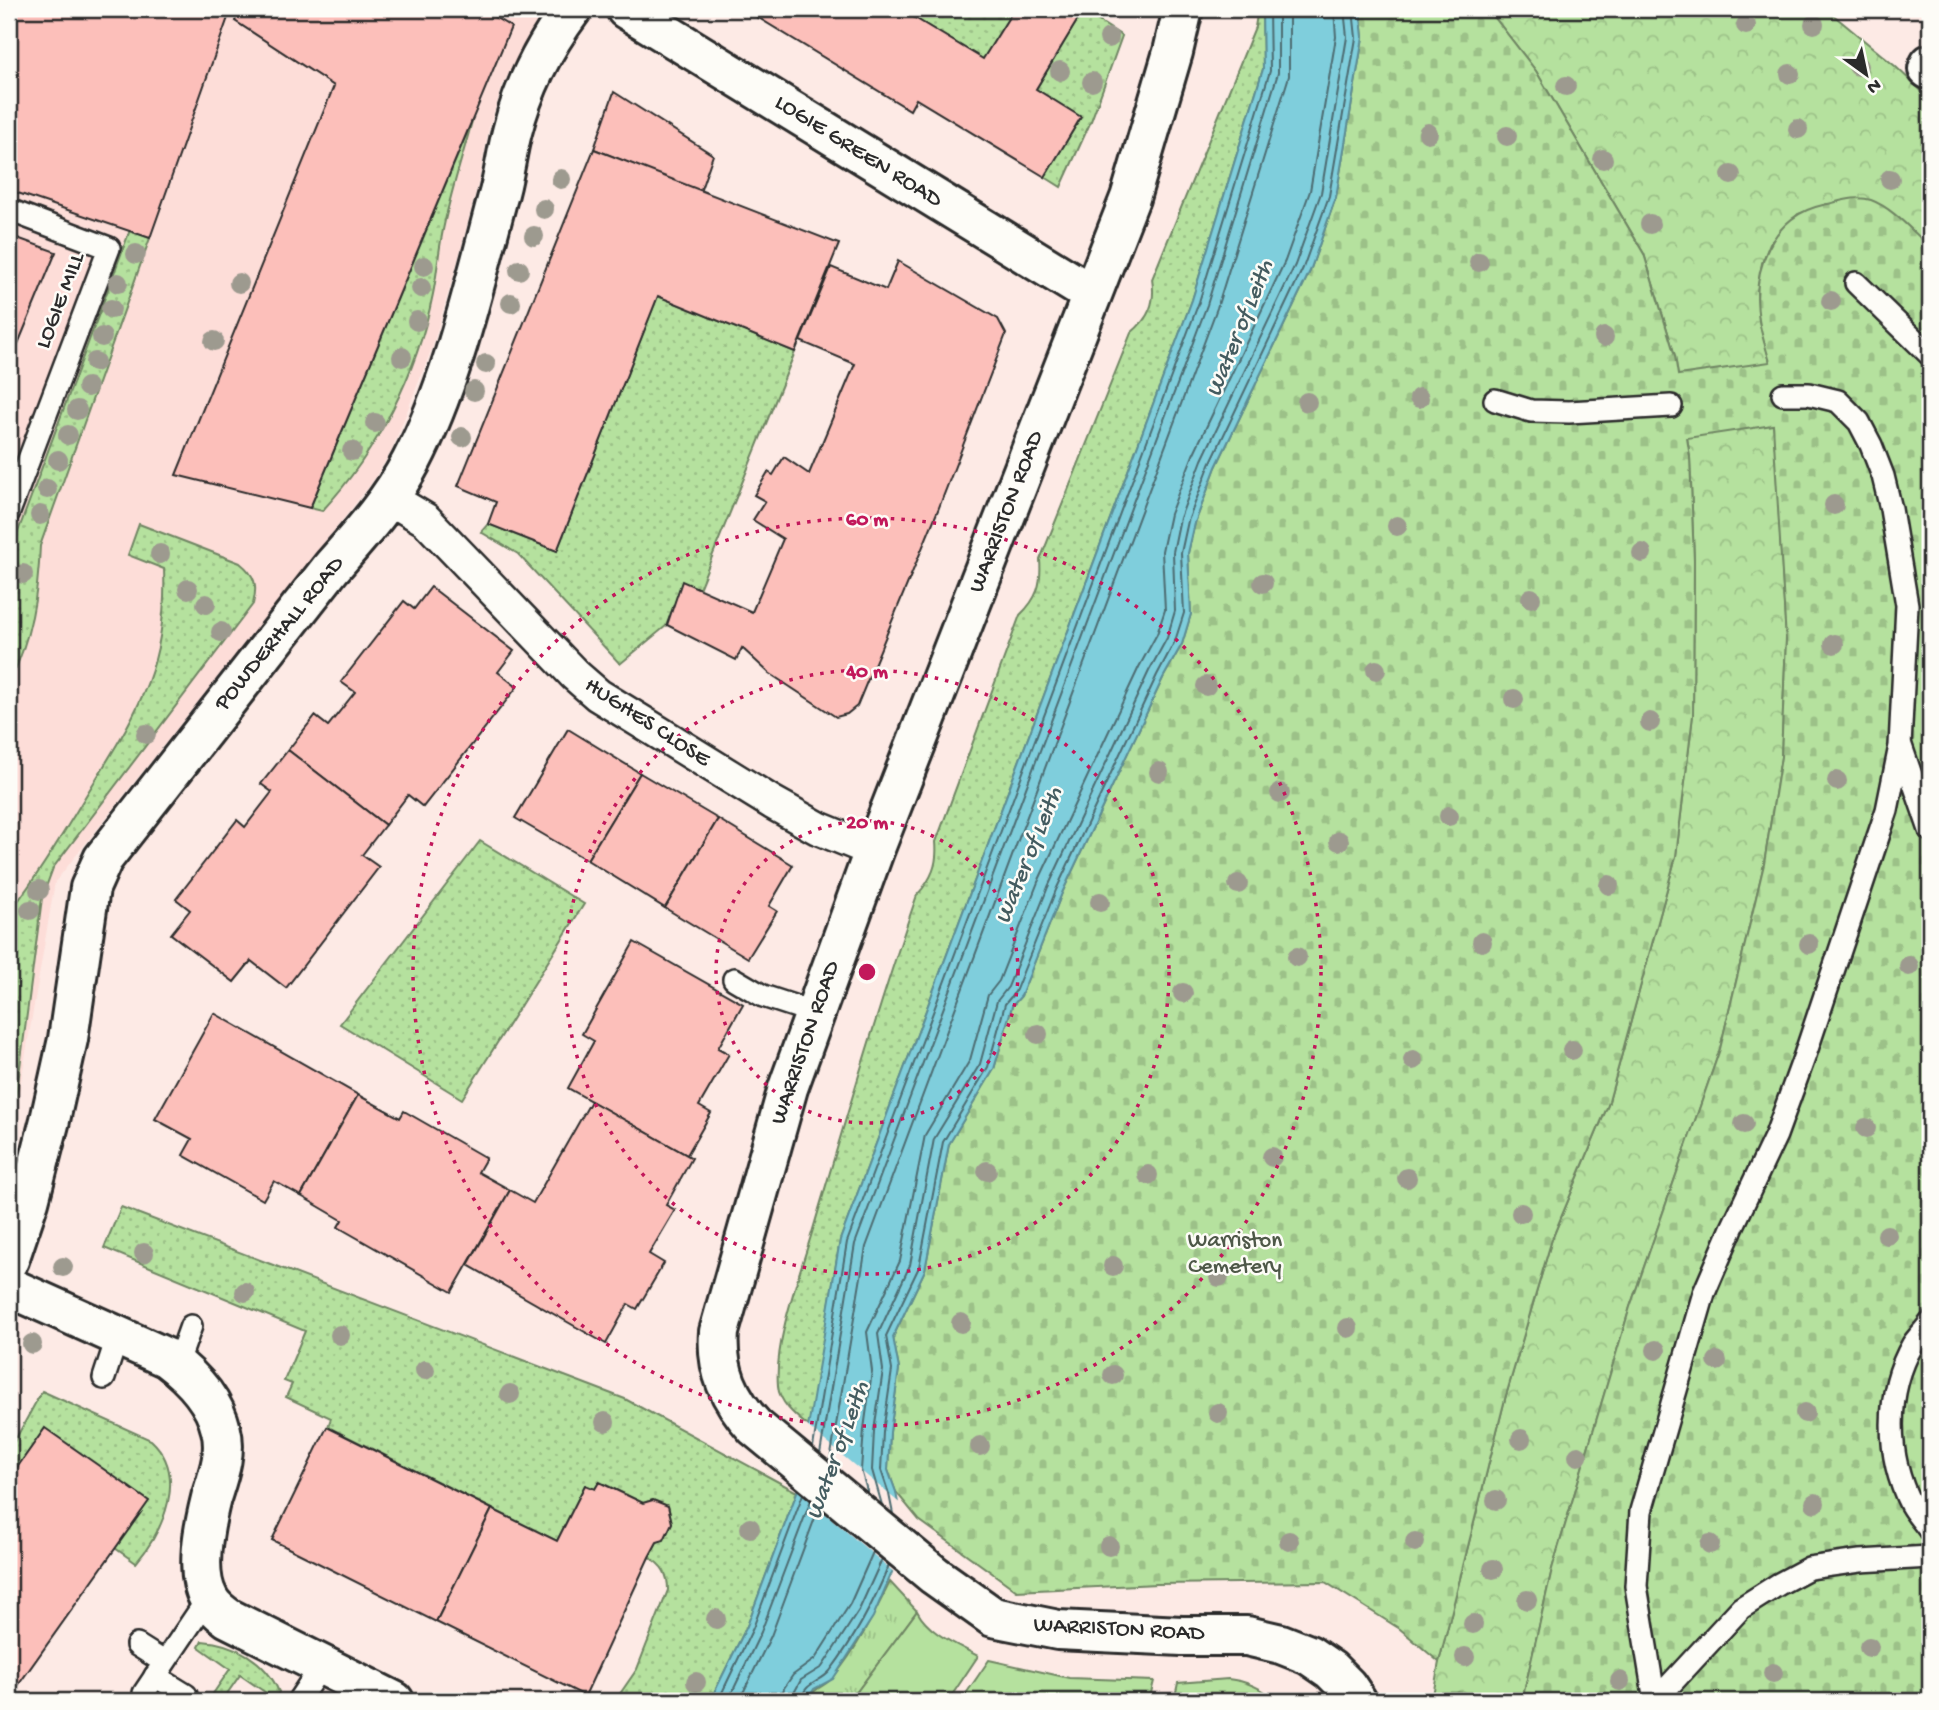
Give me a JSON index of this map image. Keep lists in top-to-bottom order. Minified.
{"streets":{"street":["LOGIE GREEN ROAD","WARRISTON ROAD","POWDERHALL ROAD","HUGHES CLOSE"],"lane":["LOGIE MILL"]},"crossings":[["LOGIE GREEN ROAD","WARRISTON ROAD"],["WARRISTON ROAD","HUGHES CLOSE"],["POWDERHALL ROAD","HUGHES CLOSE"]],"water":["Water of Leith"],"parks":["Warriston Cemetery"],"north":"bottom right","rings":["60 m","40 m","20 m"]}
